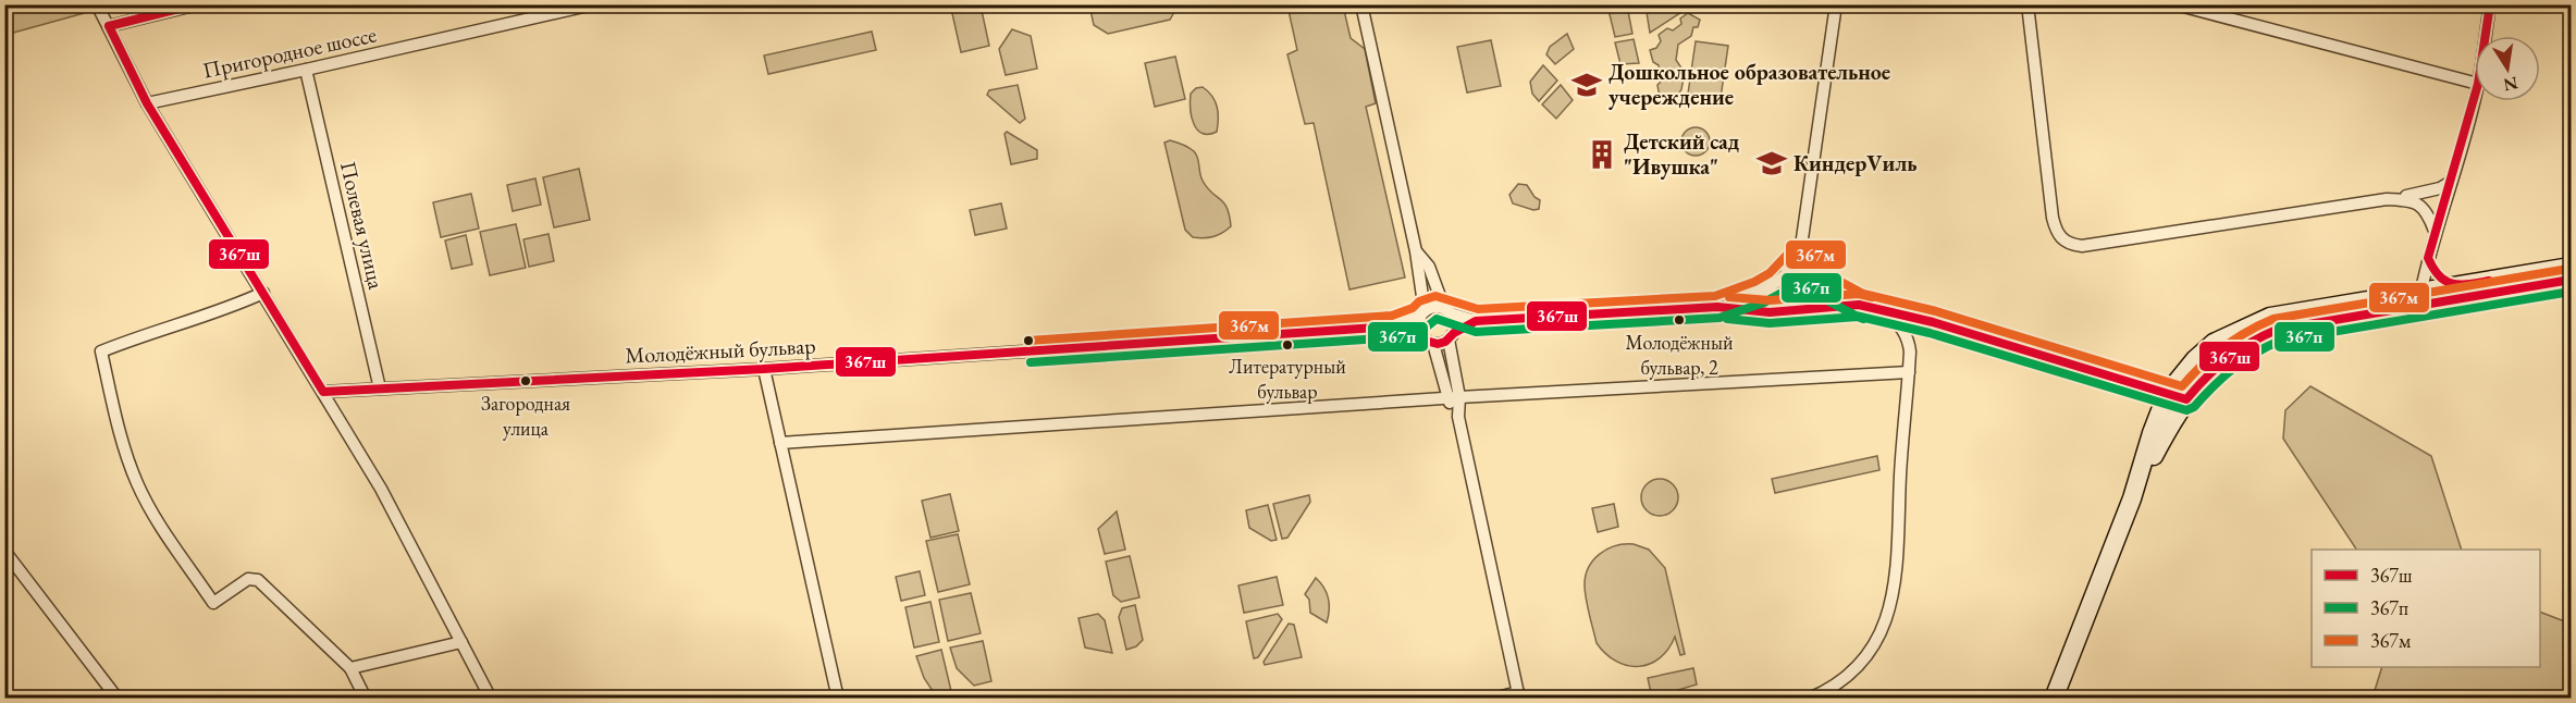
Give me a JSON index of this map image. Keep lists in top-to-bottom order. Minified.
{"streets":{"street":["Пригородное шоссе","Полевая улица","Молодёжный бульвар"]},"crossings":[["Пригородное шоссе","Полевая улица"],["Полевая улица","Молодёжный бульвар"]],"places":{"school or university":["Дошкольное образовательное учереждение","КиндерVиль"],"building":["Детский сад \"Ивушка\""],"other":["Молодёжный бульвар, 2","Литературный бульвар","Загородная улица"]},"lines":["transit line 367ш","transit line 367м","transit line 367п"],"legend":["367ш","367п","367м"],"north":"bottom"}
